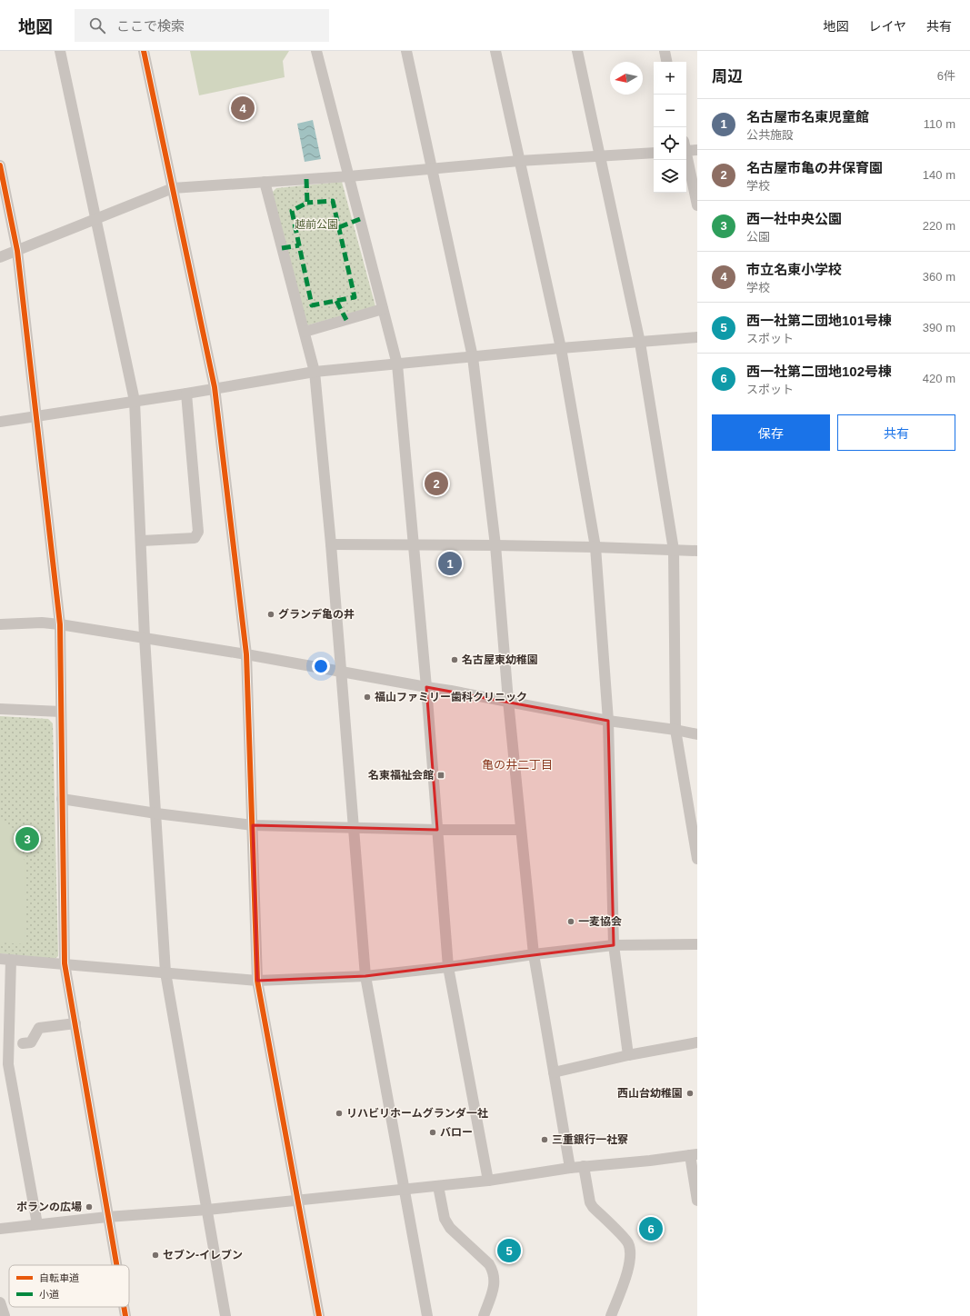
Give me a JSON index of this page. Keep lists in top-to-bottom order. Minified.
{"districts":["亀の井二丁目"],"parks":["越前公園"],"places":{"other":["グランデ亀の井","名古屋東幼稚園","福山ファミリー歯科クリニック","一麦協会","西山台幼稚園","リハビリホームグランダ一社","バロー","三重銀行一社寮","ポランの広場","セブン-イレブン"],"transit":["名東福祉会館"]},"legend":["自転車道","小道"],"north":"left","page":{"header":"地図","search":"ここで検索","nav":["地図","レイヤ","共有"],"heading":["周辺","6件"],"map_buttons":["+","−"],"pins":["4","2","1","3","6","5"],"list":[{"mark":"1","name":"名古屋市名東児童館","note":"公共施設","value":"110 m"},{"mark":"2","name":"名古屋市亀の井保育園","note":"学校","value":"140 m"},{"mark":"3","name":"西一社中央公園","note":"公園","value":"220 m"},{"mark":"4","name":"市立名東小学校","note":"学校","value":"360 m"},{"mark":"5","name":"西一社第二団地101号棟","note":"スポット","value":"390 m"},{"mark":"6","name":"西一社第二団地102号棟","note":"スポット","value":"420 m"}],"buttons":["保存","共有"]}}
